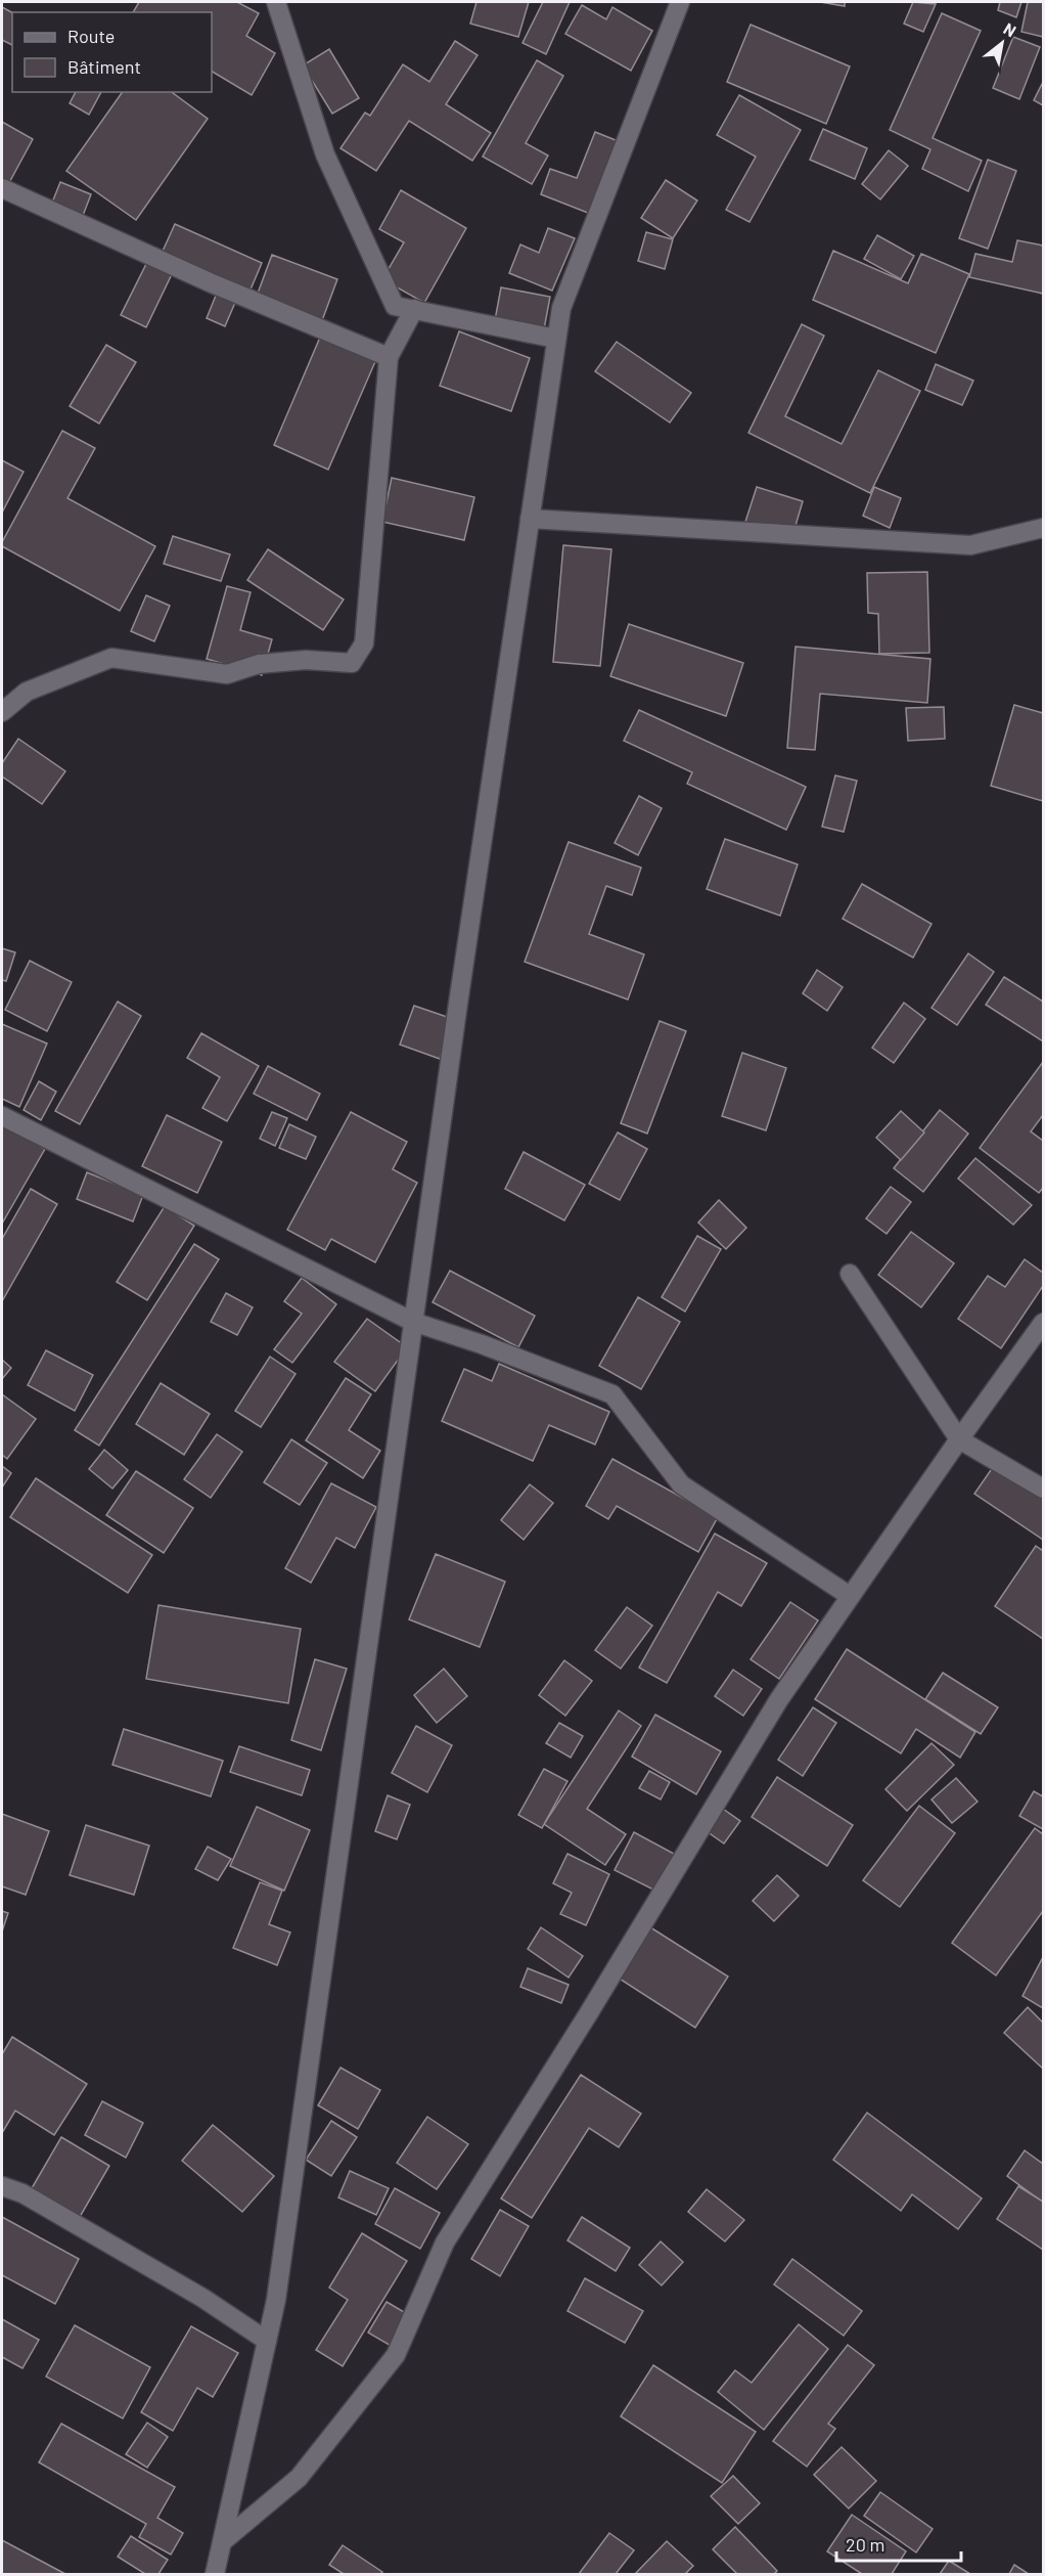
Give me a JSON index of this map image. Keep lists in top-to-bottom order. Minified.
{"legend":["Route","Bâtiment"],"scale_bar":"20 m","north":"top right"}
